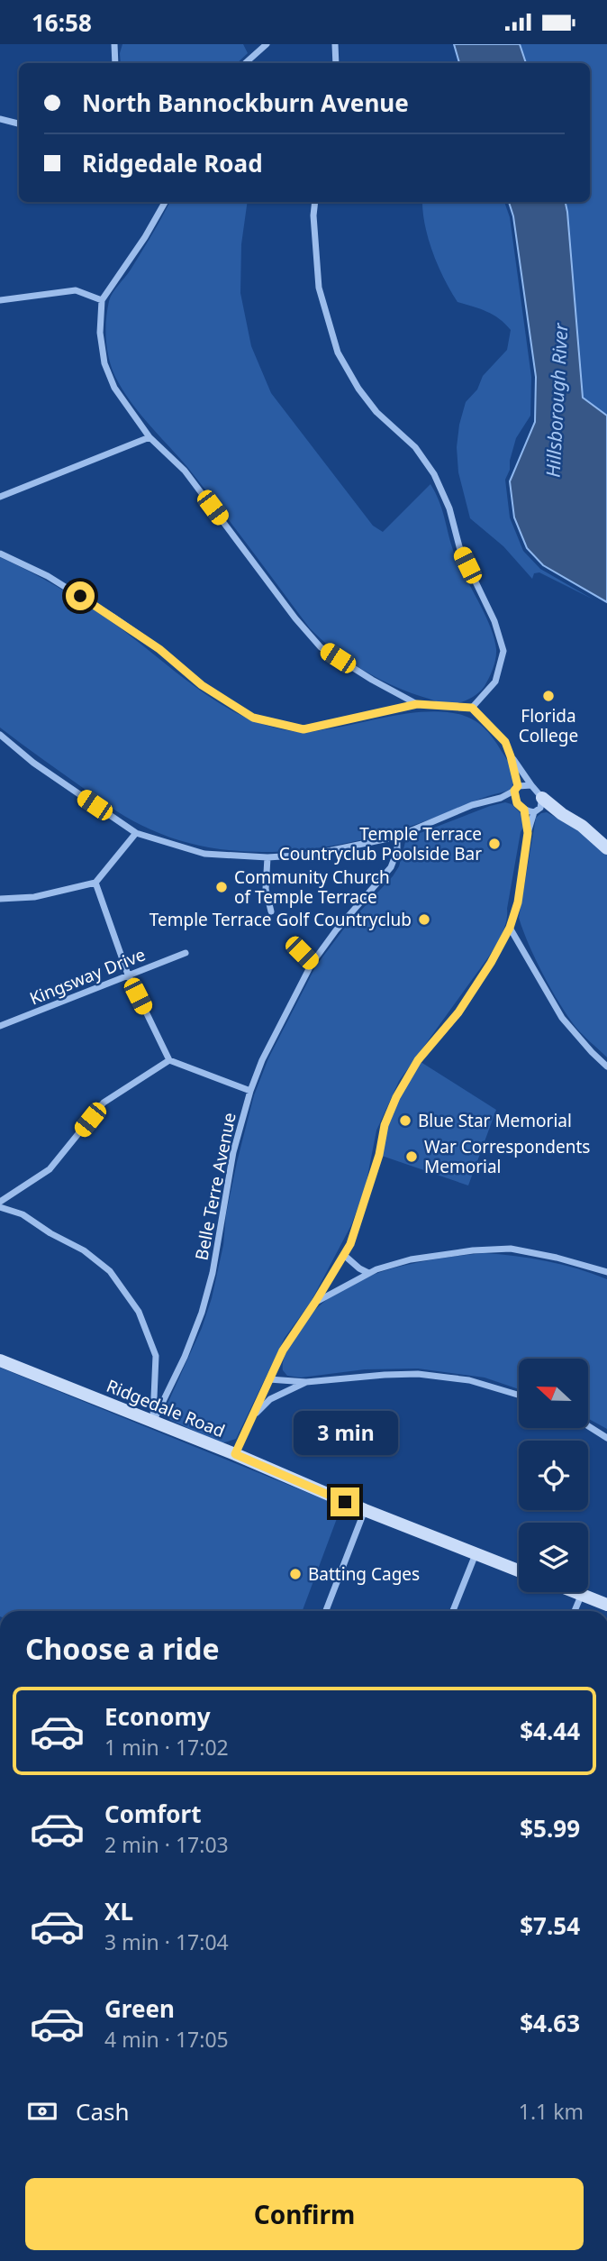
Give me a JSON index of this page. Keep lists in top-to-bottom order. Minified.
{"streets":{"street":["Kingsway Drive","Belle Terre Avenue","Ridgedale Road"]},"crossings":[["Belle Terre Avenue","Ridgedale Road"]],"water":["Hillsborough River"],"places":["Florida College","Temple Terrace Countryclub Poolside Bar","Community Church of Temple Terrace","Temple Terrace Golf Countryclub","Blue Star Memorial","War Correspondents Memorial","Batting Cages"],"north":"left","page":{"status":"16:58","banner":["North Bannockburn Avenue","Ridgedale Road"],"bubble":"3 min","heading":"Choose a ride","list":[{"name":"Economy","note":"1 min · 17:02","value":"$4.44"},{"name":"Comfort","note":"2 min · 17:03","value":"$5.99"},{"name":"XL","note":"3 min · 17:04","value":"$7.54"},{"name":"Green","note":"4 min · 17:05","value":"$4.63"}],"pay":["Cash","1.1 km"],"buttons":"Confirm"}}
